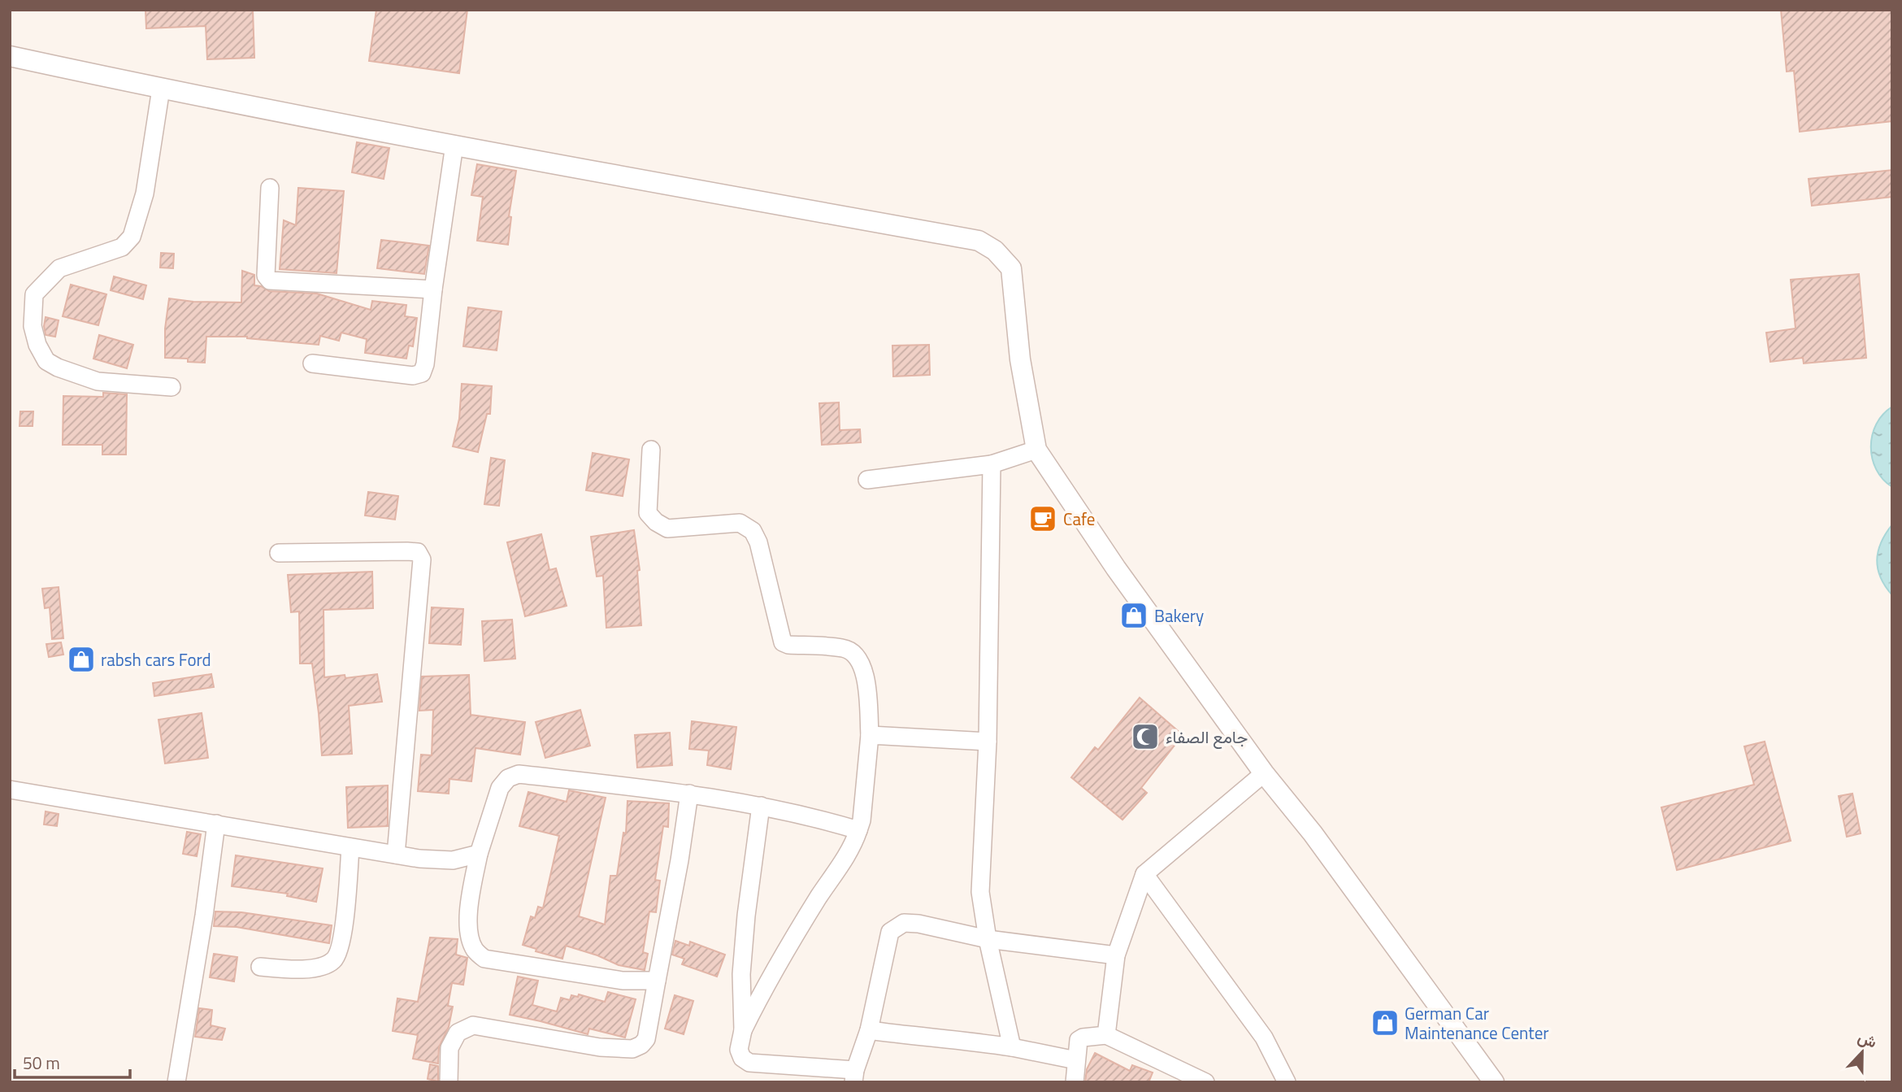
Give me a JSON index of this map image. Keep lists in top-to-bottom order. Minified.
{"places":{"cafe":["Cafe"],"shop":["Bakery","rabsh cars Ford","German Car Maintenance Center"],"mosque":["جامع الصفاء"]},"scale_bar":"50 m","north":"top"}
